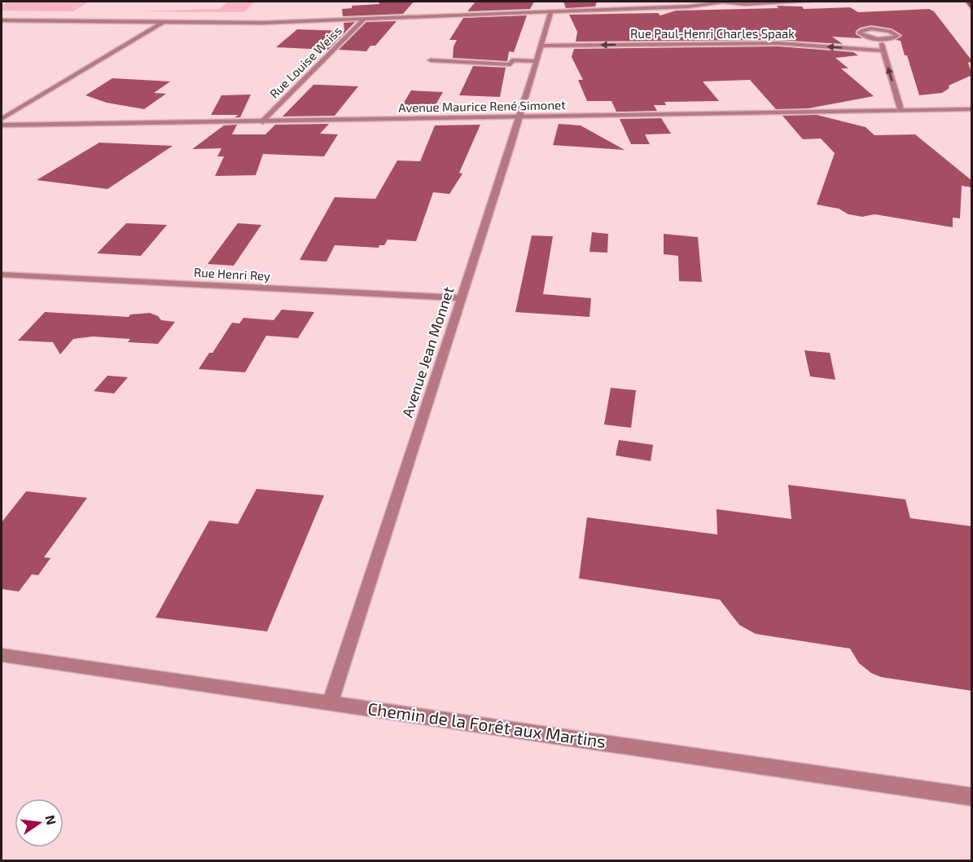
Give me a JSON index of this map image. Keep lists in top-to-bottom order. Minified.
{"streets":{"street":["Rue Paul-Henri Charles Spaak","Rue Louise Weiss","Avenue Maurice René Simonet","Rue Henri Rey","Avenue Jean Monnet","Chemin de la Forêt aux Martins"]},"crossings":[["Rue Paul-Henri Charles Spaak","Avenue Jean Monnet"],["Rue Louise Weiss","Avenue Maurice René Simonet"],["Avenue Maurice René Simonet","Avenue Jean Monnet"],["Rue Henri Rey","Avenue Jean Monnet"],["Avenue Jean Monnet","Chemin de la Forêt aux Martins"]],"north":"right"}
